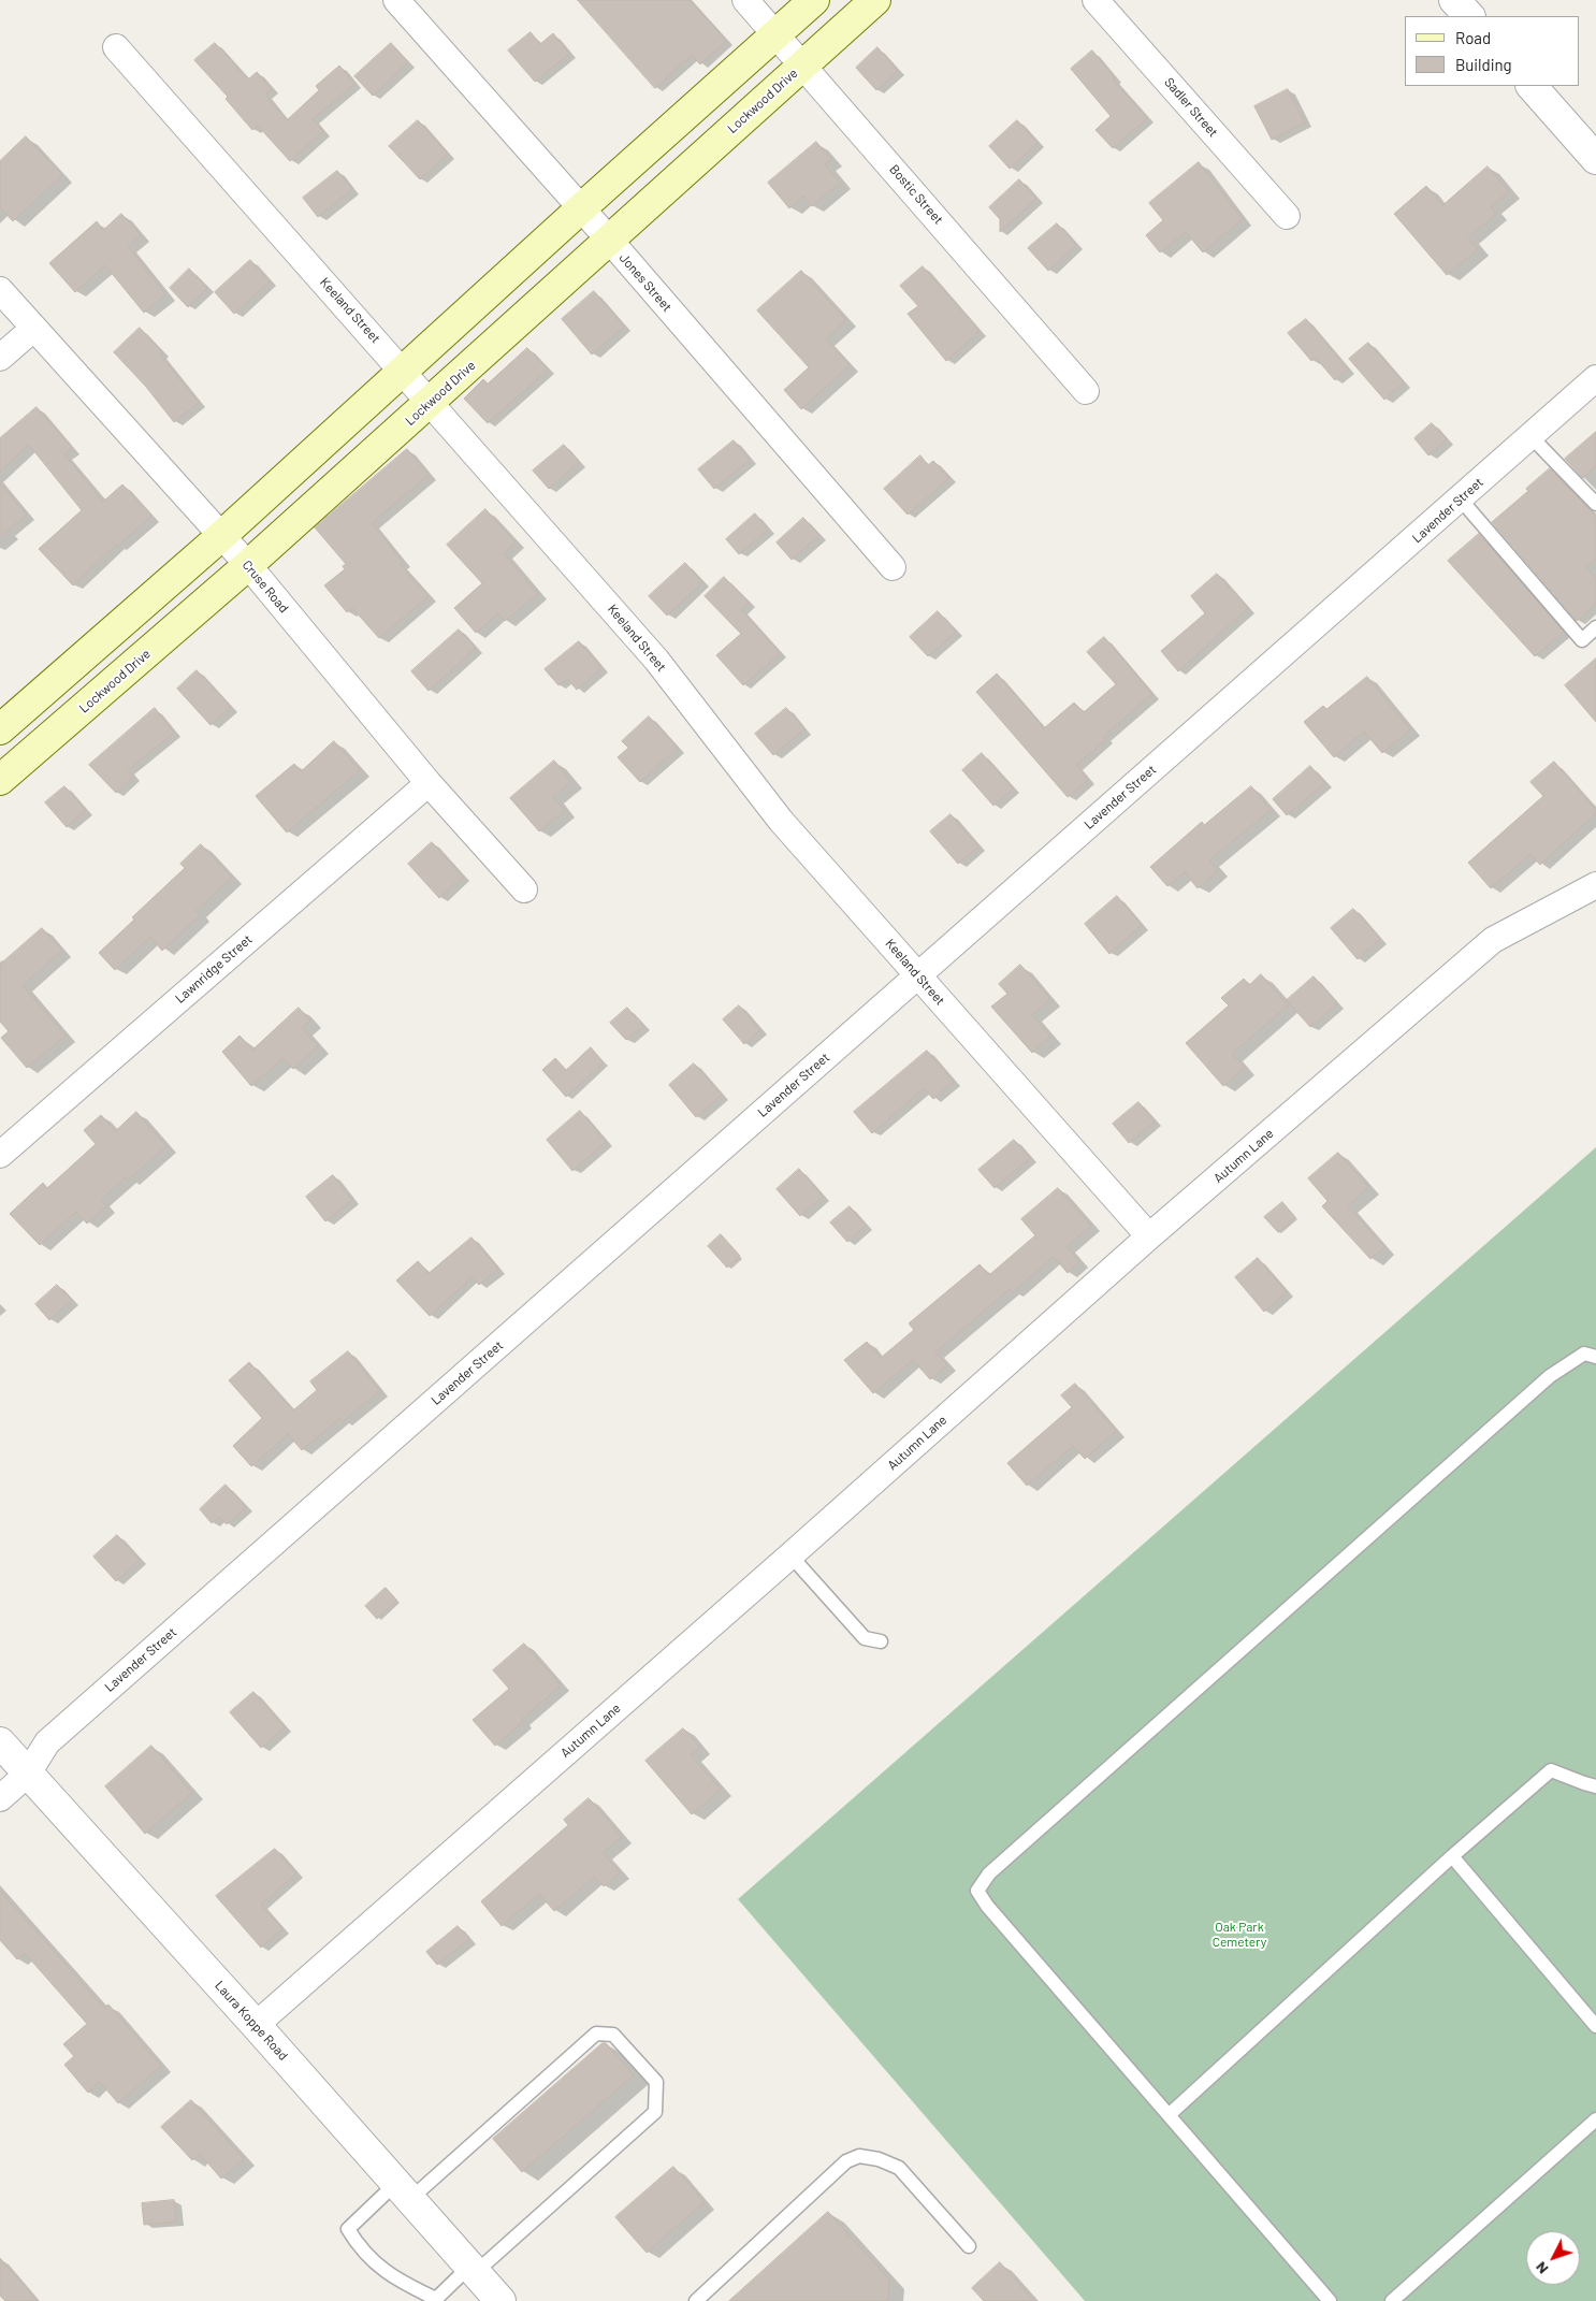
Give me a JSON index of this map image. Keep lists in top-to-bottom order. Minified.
{"streets":{"main road":["Lockwood Drive"],"street":["Sadler Street","Bostic Street","Jones Street","Keeland Street","Lavender Street","Cruse Road","Lawnridge Street","Autumn Lane","Laura Koppe Road"]},"crossings":[["Lockwood Drive","Bostic Street"],["Lockwood Drive","Jones Street"],["Lockwood Drive","Keeland Street"],["Lockwood Drive","Cruse Road"],["Keeland Street","Lavender Street"],["Keeland Street","Autumn Lane"],["Lavender Street","Laura Koppe Road"],["Cruse Road","Lawnridge Street"],["Autumn Lane","Laura Koppe Road"]],"parks":["Oak Park Cemetery"],"legend":["Road","Building"],"north":"bottom left"}
